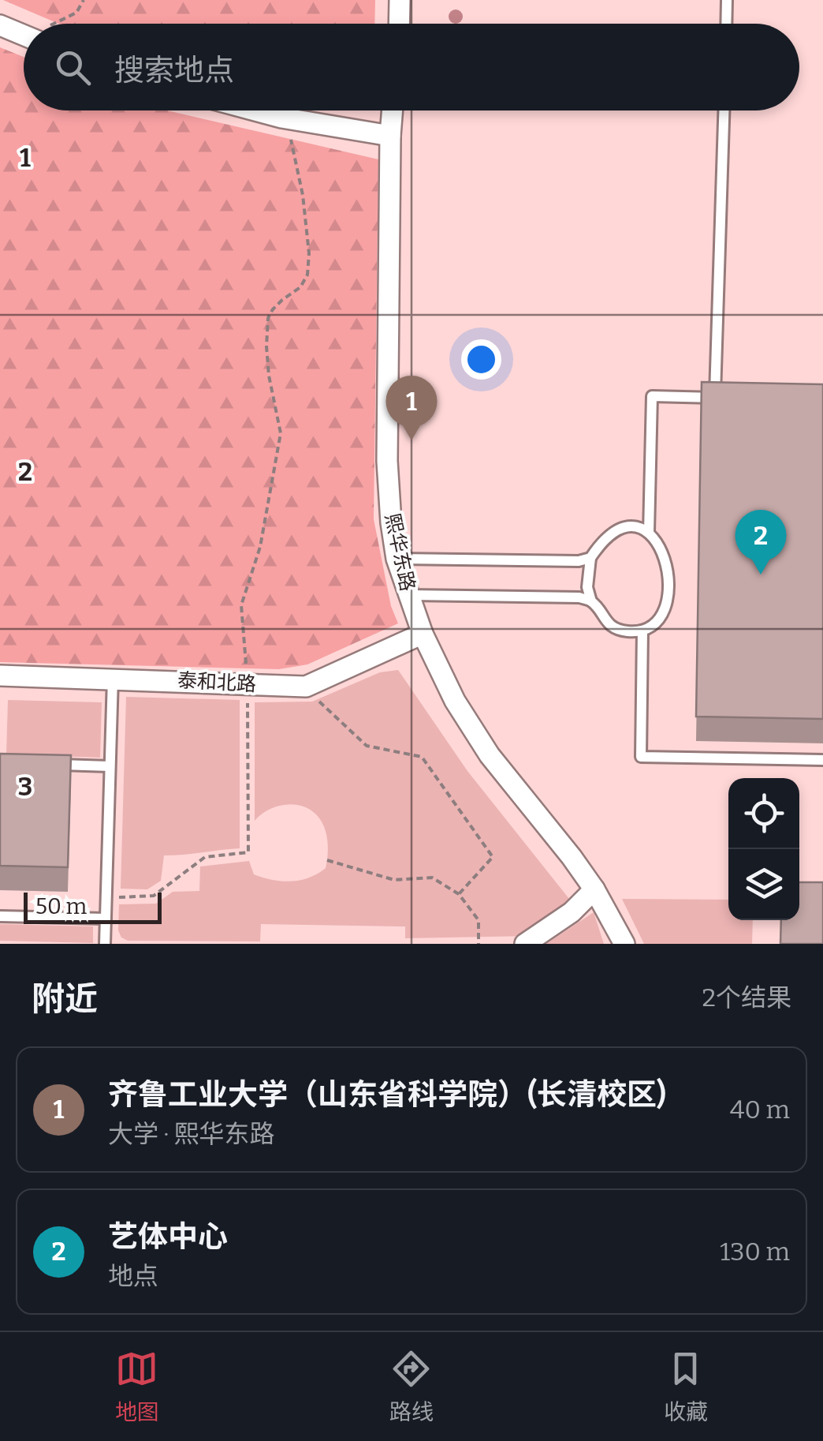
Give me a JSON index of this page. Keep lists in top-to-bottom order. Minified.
{"streets":{"street":["熙华东路","泰和北路"]},"crossings":[["熙华东路","泰和北路"]],"scale_bar":"50 m","page":{"search":"搜索地点","pins":["1","2"],"scale":"50 m","heading":["附近","2个结果"],"list":[{"mark":"1","name":"齐鲁工业大学（山东省科学院）(长清校区)","note":"大学 · 熙华东路","value":"40 m"},{"mark":"2","name":"艺体中心","note":"地点","value":"130 m"}],"nav":["地图","路线","收藏"]},"grid":{"rows":["1","2","3"]}}
